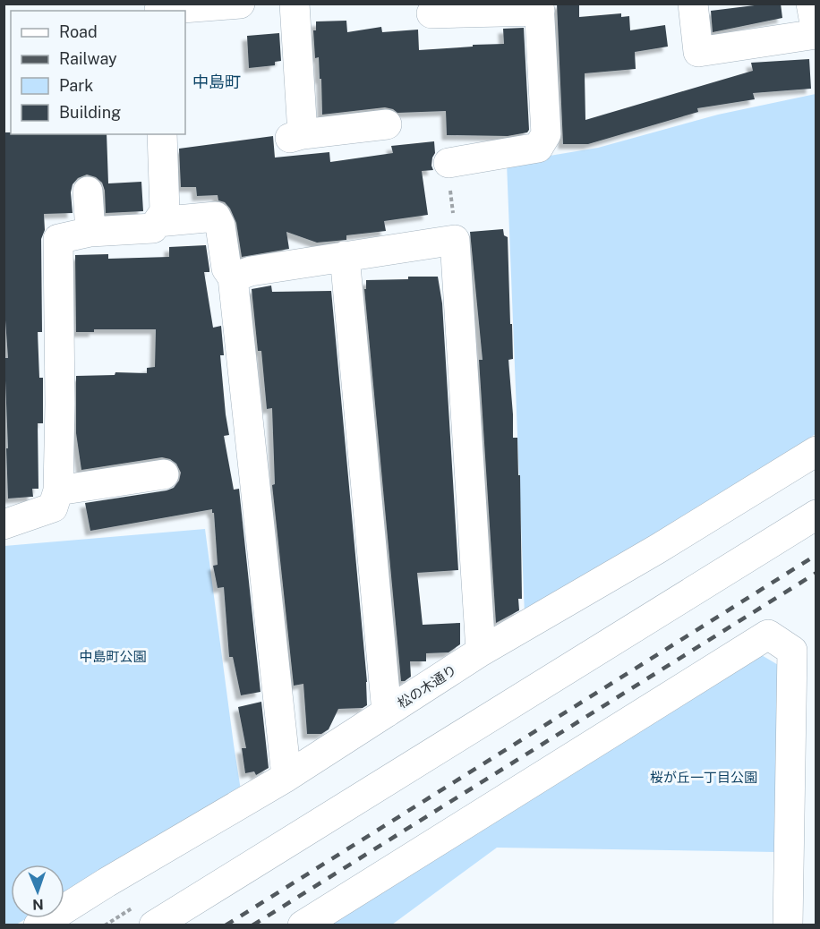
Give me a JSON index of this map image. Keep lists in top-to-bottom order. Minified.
{"streets":{"street":["松の木通り"]},"districts":["中島町"],"parks":["中島町公園","桜が丘一丁目公園"],"legend":["Road","Railway","Park","Building"],"north":"bottom"}
